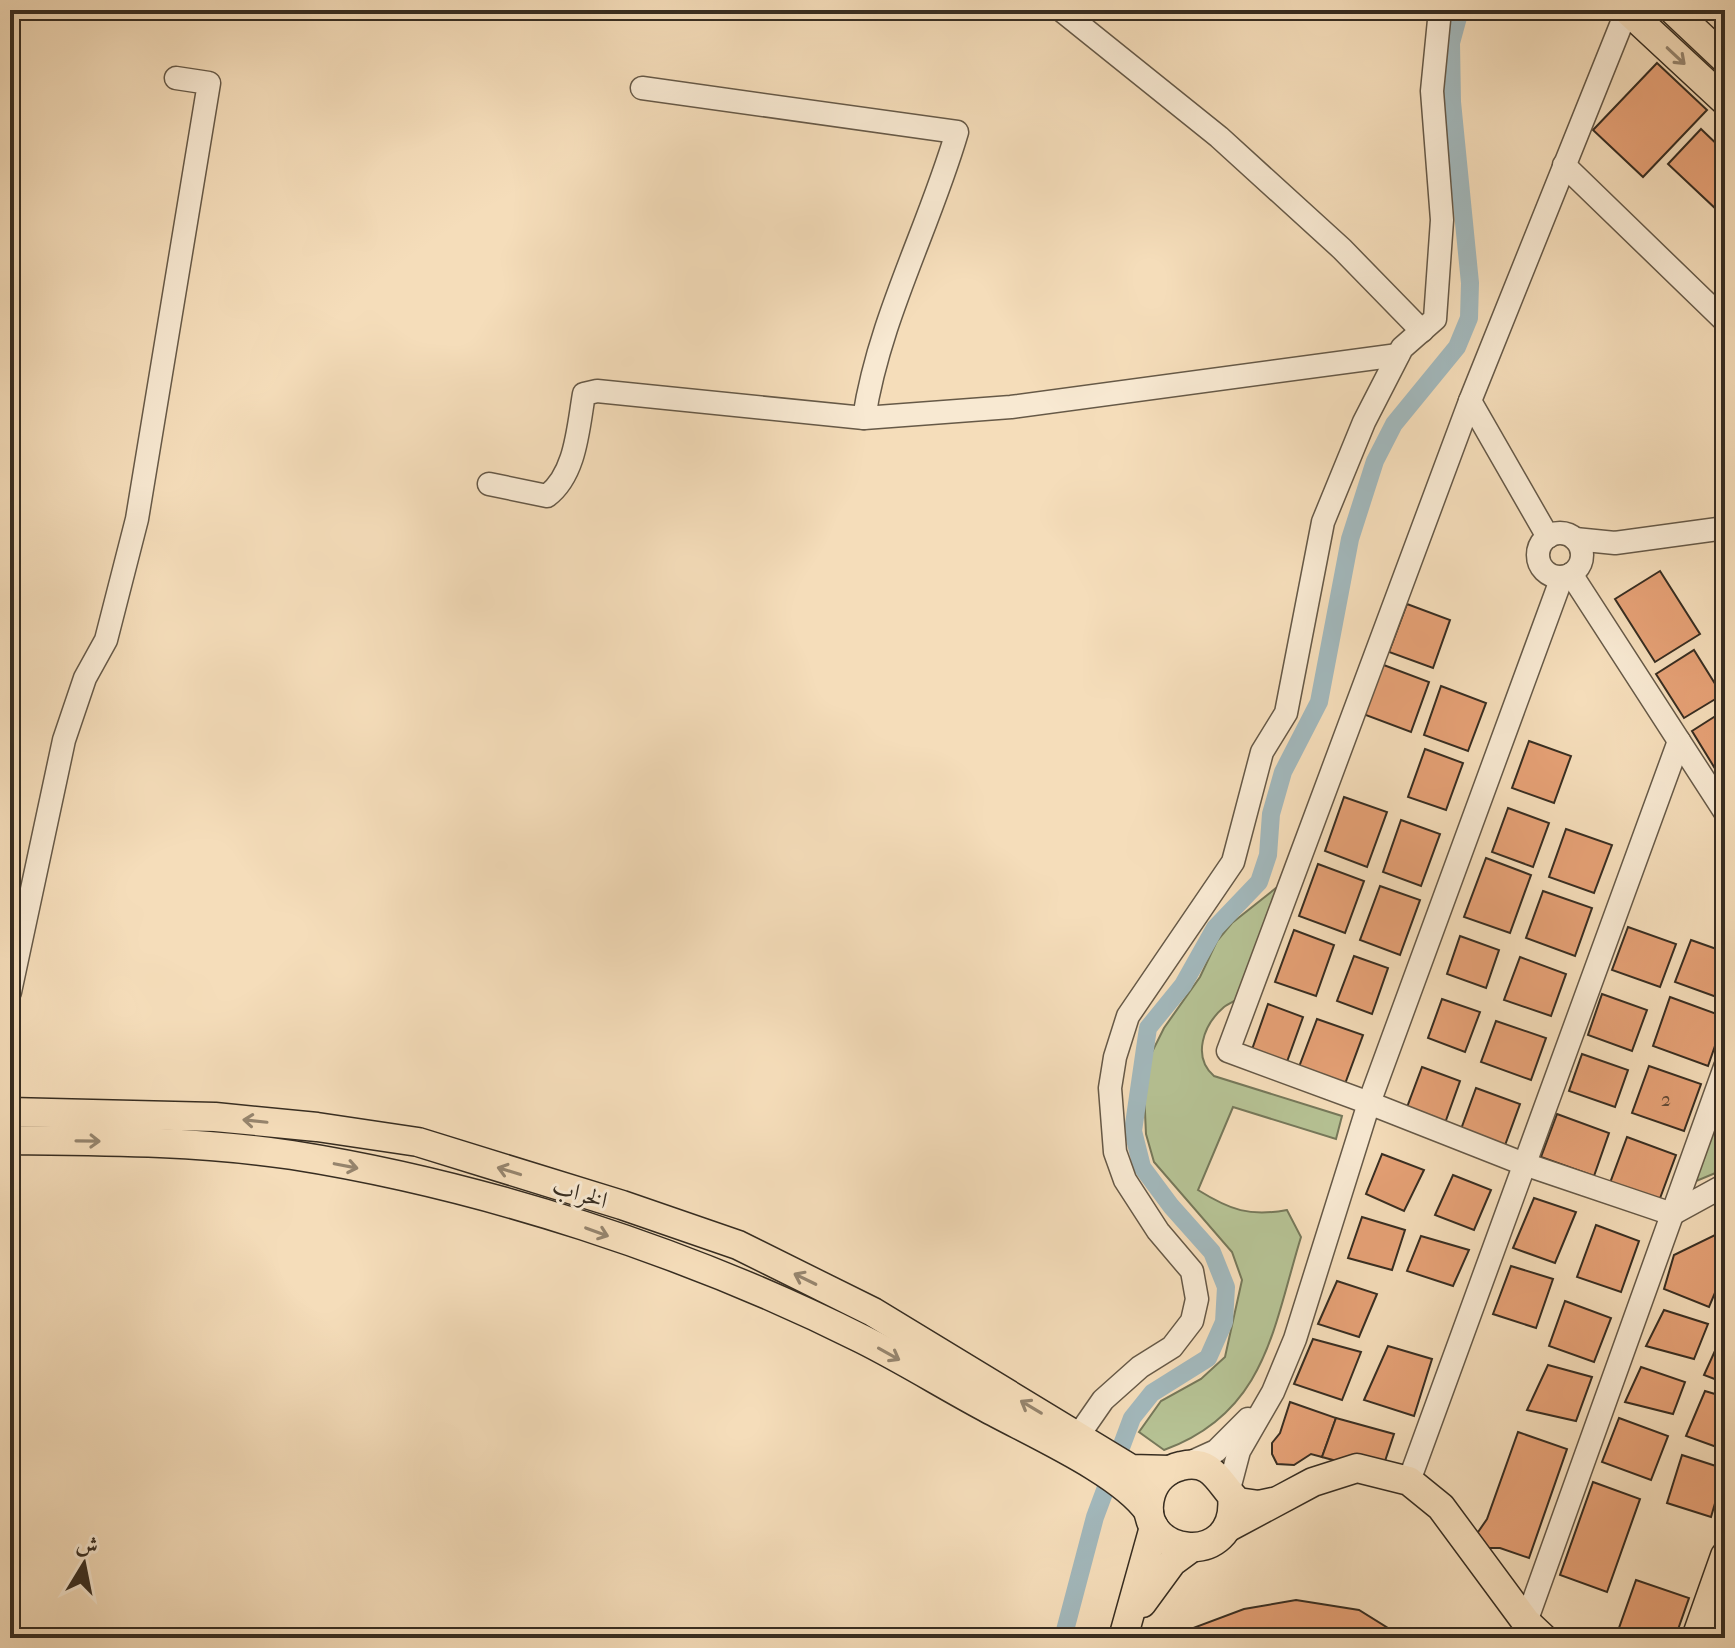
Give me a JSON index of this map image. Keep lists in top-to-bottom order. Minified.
{"streets":{"main road":["الخراب"]},"house_numbers":["2"],"north":"top"}
